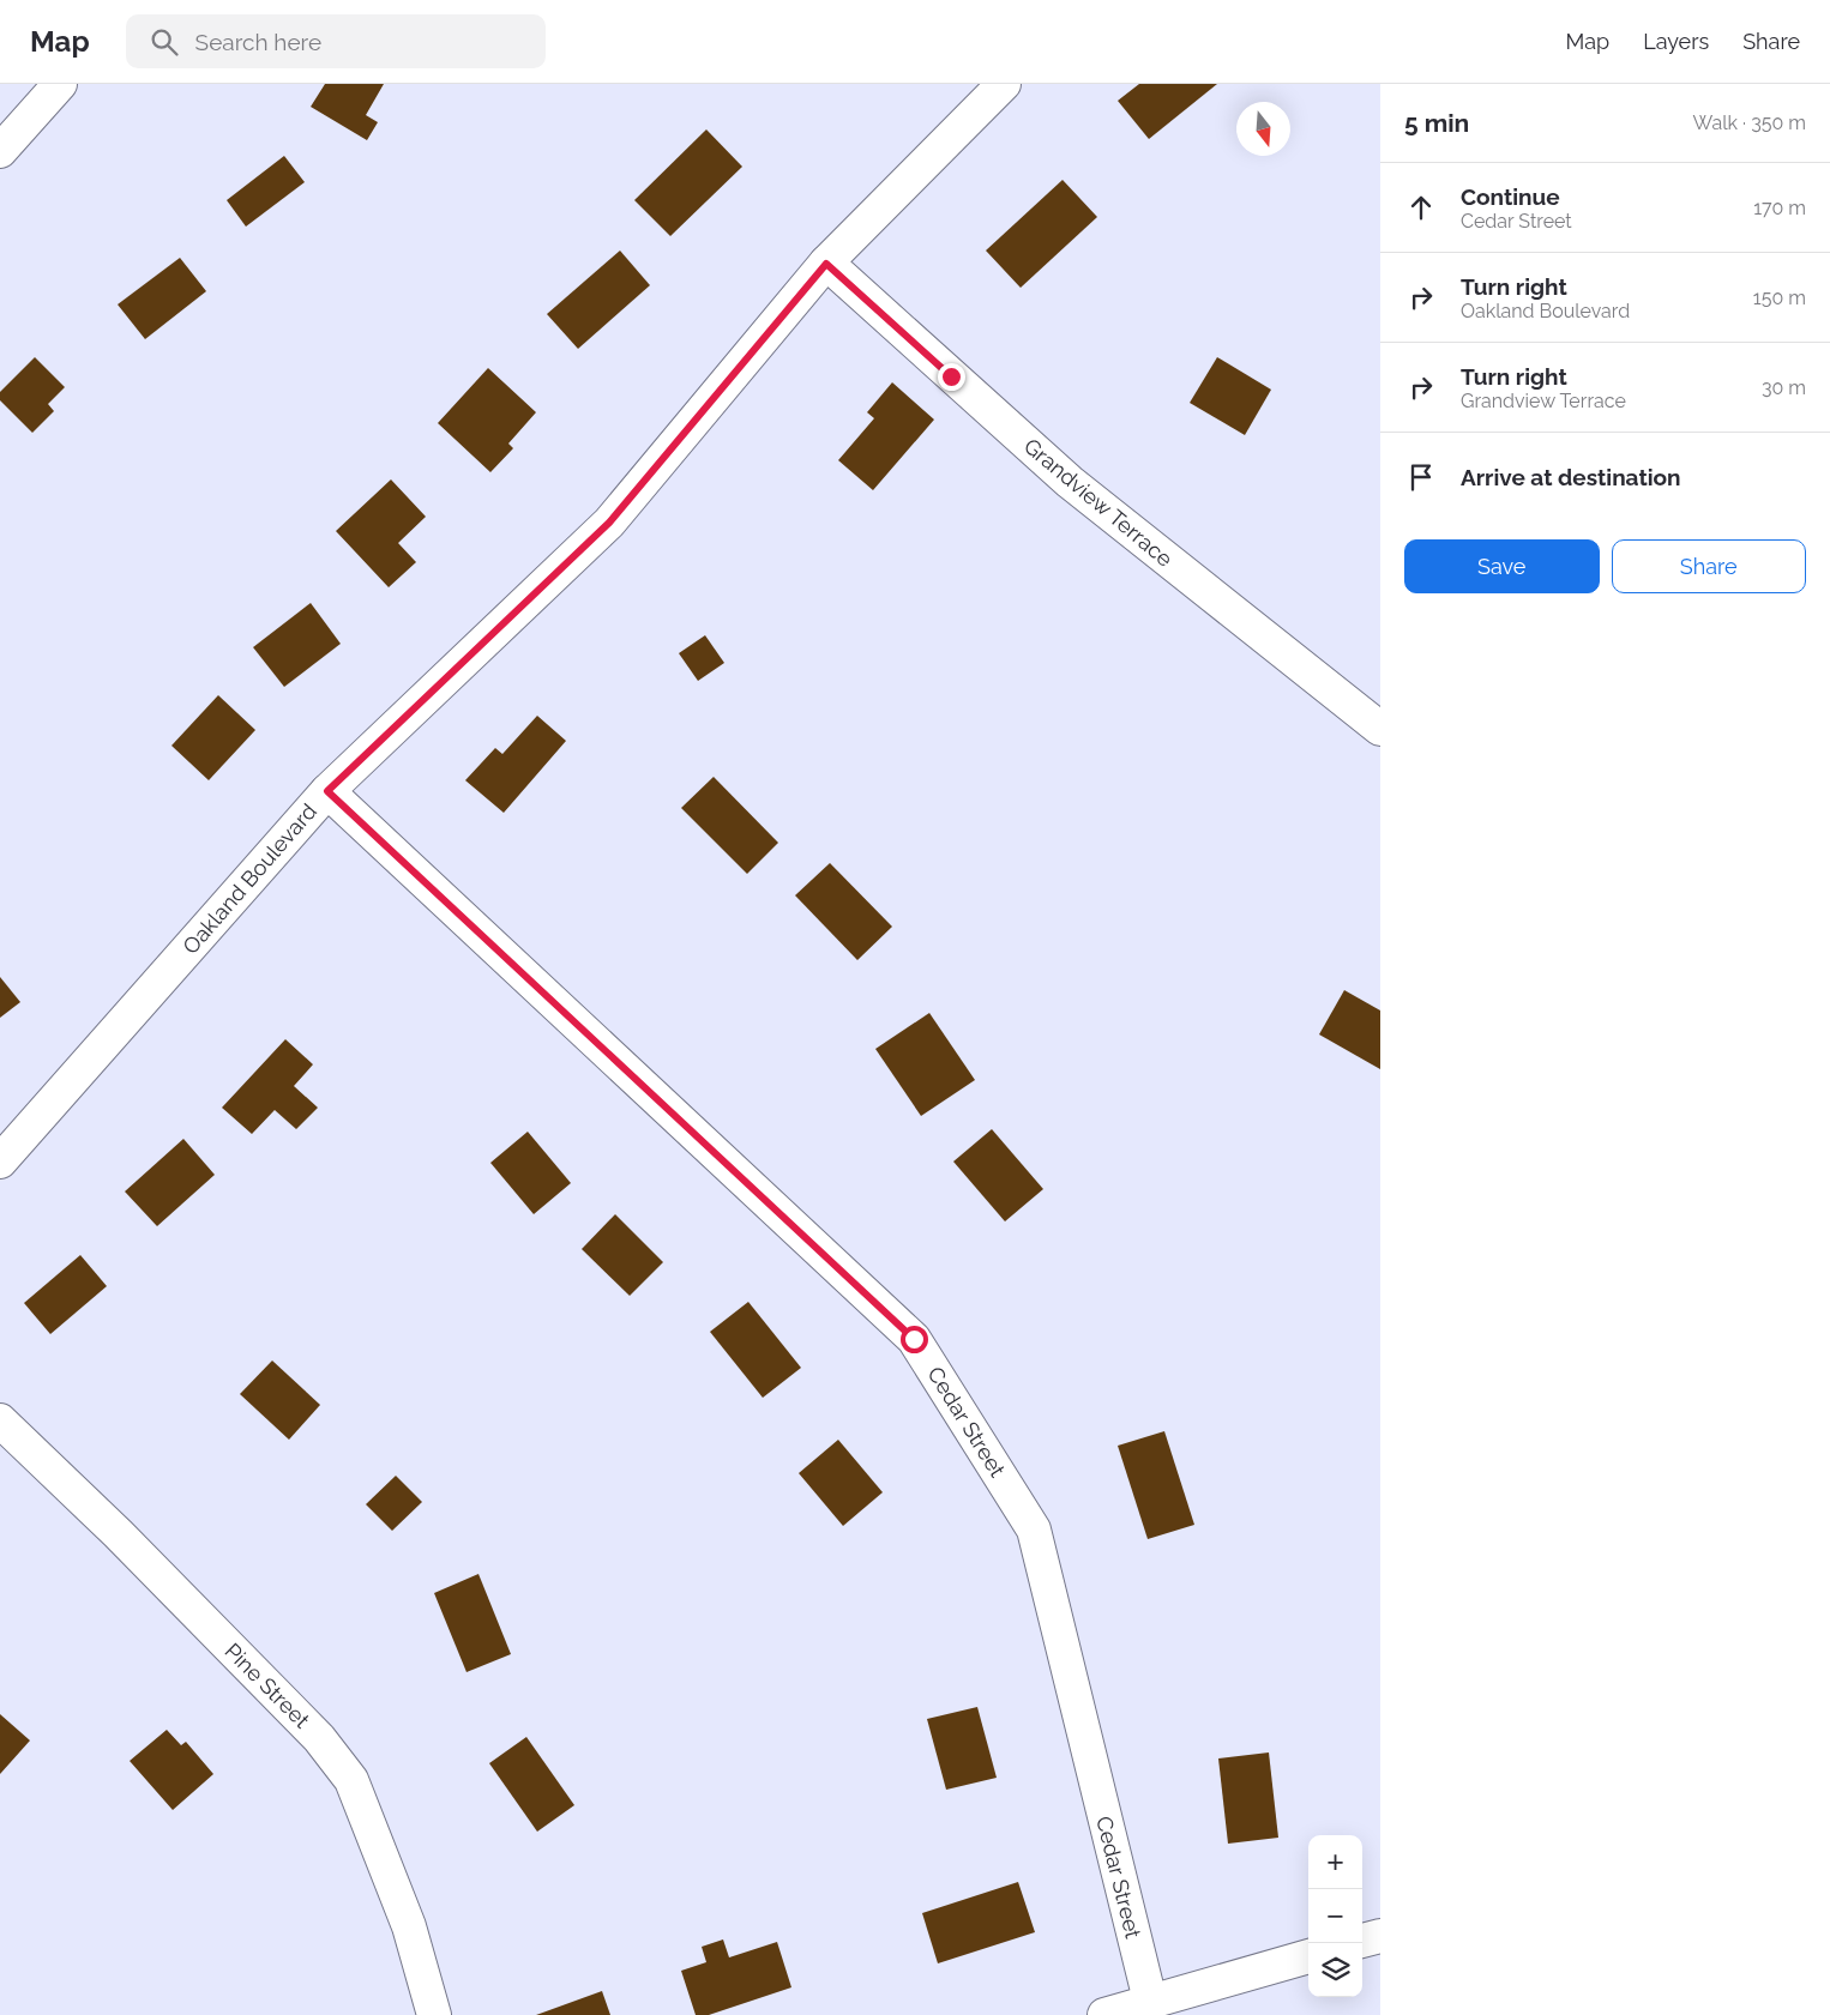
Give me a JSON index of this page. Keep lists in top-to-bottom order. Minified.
{"streets":{"street":["Grandview Terrace","Oakland Boulevard","Cedar Street","Pine Street"]},"crossings":[["Grandview Terrace","Oakland Boulevard"],["Oakland Boulevard","Cedar Street"]],"north":"bottom","page":{"header":"Map","search":"Search here","nav":["Map","Layers","Share"],"heading":["5 min","Walk · 350 m"],"list":[["Continue","Cedar Street","170 m"],["Turn right","Oakland Boulevard","150 m"],["Turn right","Grandview Terrace","30 m"],"Arrive at destination"],"buttons":["Save","Share"],"map_buttons":["+","−"]}}
